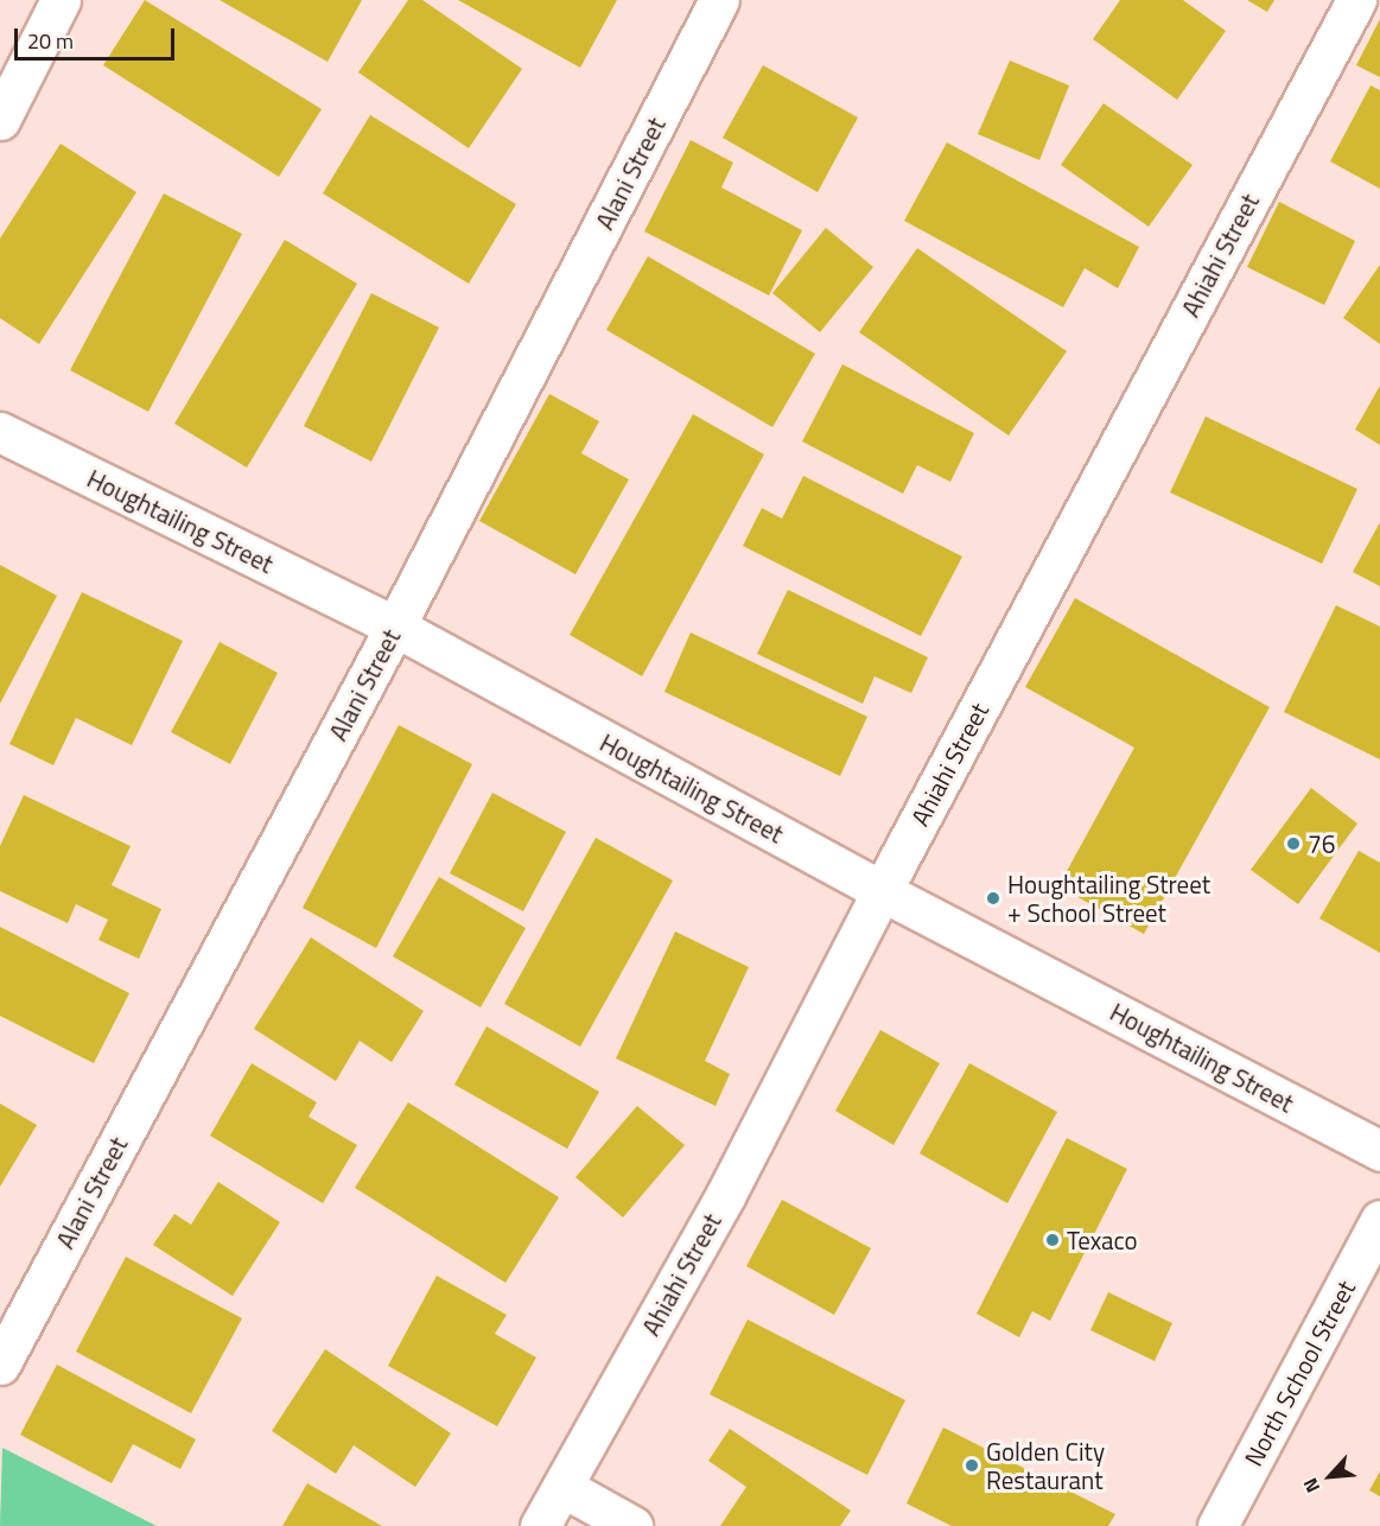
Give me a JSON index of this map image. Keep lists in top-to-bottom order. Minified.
{"streets":{"street":["Alani Street","Ahiahi Street","Houghtailing Street","North School Street"]},"crossings":[["Alani Street","Houghtailing Street"],["Ahiahi Street","Houghtailing Street"]],"places":["76","Houghtailing Street + School Street","Texaco","Golden City Restaurant"],"scale_bar":"20 m","north":"bottom left"}
